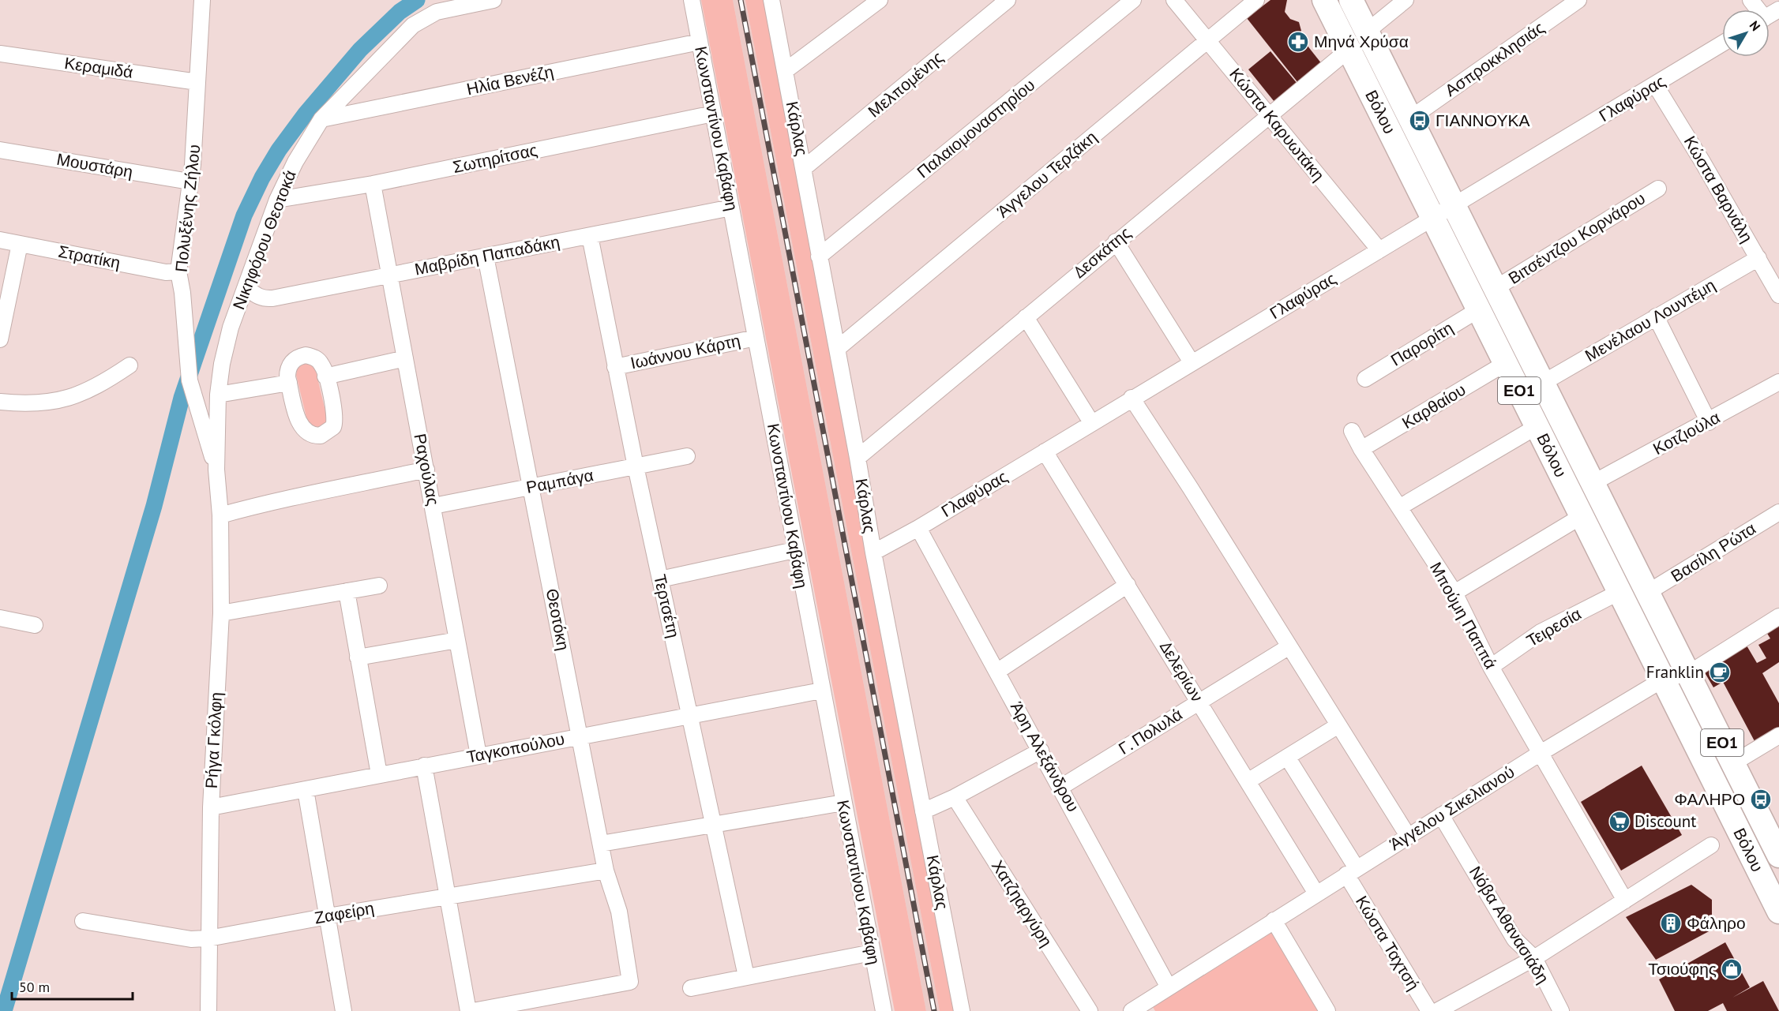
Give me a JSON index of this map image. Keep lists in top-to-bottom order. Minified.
{"streets":{"main road":["Βόλου","ΕΟ1"],"street":["Ασπροκκλησιάς","Κεραμιδά","Ηλία Βενέζη","Μελπομένης","Γλαφύρας","Κώστα Καρυωτάκη","Κωνσταντίνου Καβάφη","Κάρλας","Παλαιομοναστηρίου","Σωτηρίτσας","Μουστάρη","Άγγελου Τερζάκη","Κώστα Βαρνάλη","Πολυξένης Ζήλου","Βιτσέντζου Κορνάρου","Νικηφόρου Θεοτοκά","Δεσκάτης","Μαβρίδη Παπαδάκη","Στρατίκη","Μενέλαου Λουντέμη","Παρορίτη","Ιωάννου Κάρτη","Καρθαίου","Κοτζιούλα","Ραχούλας","Ραμπάγα","Βασίλη Ρώτα","Τερτσέτη","Μπούμη Παππά","Θεοτόκη","Τειρεσία","Δελερίων","Γ. Πολυλά","Ρήγα Γκόλφη","Ταγκοπούλου","Άρη Αλεξάνδρου","Άγγελου Σικελιανού","Χατζηαργύρη","Ζαφείρη","Νόβα Αθανασιάδη","Κώστα Ταχτσή"]},"crossings":[["Ασπροκκλησιάς","Βόλου"],["Κεραμιδά","Πολυξένης Ζήλου"],["Ηλία Βενέζη","Κωνσταντίνου Καβάφη"],["Ηλία Βενέζη","Νικηφόρου Θεοτοκά"],["Μελπομένης","Κάρλας"],["Γλαφύρας","Βόλου"],["Γλαφύρας","Κώστα Καρυωτάκη"],["Γλαφύρας","Κάρλας"],["Γλαφύρας","Κώστα Βαρνάλη"],["Γλαφύρας","Δελερίων"],["Γλαφύρας","Άρη Αλεξάνδρου"],["Βόλου","Βιτσέντζου Κορνάρου"],["Βόλου","Δεσκάτης"],["Βόλου","Μενέλαου Λουντέμη"],["Βόλου","Παρορίτη"],["Βόλου","Καρθαίου"],["Βόλου","Κοτζιούλα"],["Βόλου","Βασίλη Ρώτα"],["Βόλου","Τειρεσία"],["Βόλου","Άγγελου Σικελιανού"],["Κώστα Καρυωτάκη","Άγγελου Τερζάκη"],["Κώστα Καρυωτάκη","Δεσκάτης"],["Κωνσταντίνου Καβάφη","Σωτηρίτσας"],["Κωνσταντίνου Καβάφη","Μαβρίδη Παπαδάκη"],["Κωνσταντίνου Καβάφη","Ιωάννου Κάρτη"],["Κωνσταντίνου Καβάφη","Ταγκοπούλου"],["Κάρλας","Παλαιομοναστηρίου"],["Κάρλας","Άγγελου Τερζάκη"],["Κάρλας","Δεσκάτης"],["Σωτηρίτσας","Νικηφόρου Θεοτοκά"],["Σωτηρίτσας","Ραχούλας"],["Μουστάρη","Πολυξένης Ζήλου"],["Κώστα Βαρνάλη","Μενέλαου Λουντέμη"],["Πολυξένης Ζήλου","Νικηφόρου Θεοτοκά"],["Πολυξένης Ζήλου","Στρατίκη"],["Πολυξένης Ζήλου","Ρήγα Γκόλφη"],["Νικηφόρου Θεοτοκά","Μαβρίδη Παπαδάκη"],["Νικηφόρου Θεοτοκά","Ρήγα Γκόλφη"],["Μαβρίδη Παπαδάκη","Ραχούλας"],["Μαβρίδη Παπαδάκη","Τερτσέτη"],["Μαβρίδη Παπαδάκη","Θεοτόκη"],["Ιωάννου Κάρτη","Τερτσέτη"],["Καρθαίου","Μπούμη Παππά"],["Ραχούλας","Ραμπάγα"],["Ραχούλας","Ταγκοπούλου"],["Ραμπάγα","Τερτσέτη"],["Ραμπάγα","Θεοτόκη"],["Τερτσέτη","Ταγκοπούλου"],["Μπούμη Παππά","Τειρεσία"],["Μπούμη Παππά","Άγγελου Σικελιανού"],["Θεοτόκη","Ταγκοπούλου"],["Θεοτόκη","Ζαφείρη"],["Δελερίων","Γ. Πολυλά"],["Δελερίων","Άγγελου Σικελιανού"],["Γ. Πολυλά","Άρη Αλεξάνδρου"],["Ρήγα Γκόλφη","Ταγκοπούλου"],["Ρήγα Γκόλφη","Ζαφείρη"],["Άρη Αλεξάνδρου","Άγγελου Σικελιανού"],["Άγγελου Σικελιανού","Νόβα Αθανασιάδη"],["Άγγελου Σικελιανού","Κώστα Ταχτσή"]],"places":{"pharmacy":["Μηνά Χρύσα"],"bus stop":["ΓΙΑΝΝΟΥΚΑ","ΦΑΛΗΡΟ"],"cafe":["Franklin"],"supermarket":["Discount"],"building":["Φάληρο"],"shop":["Τσιούφης"]},"scale_bar":"50 m","north":"top right"}
